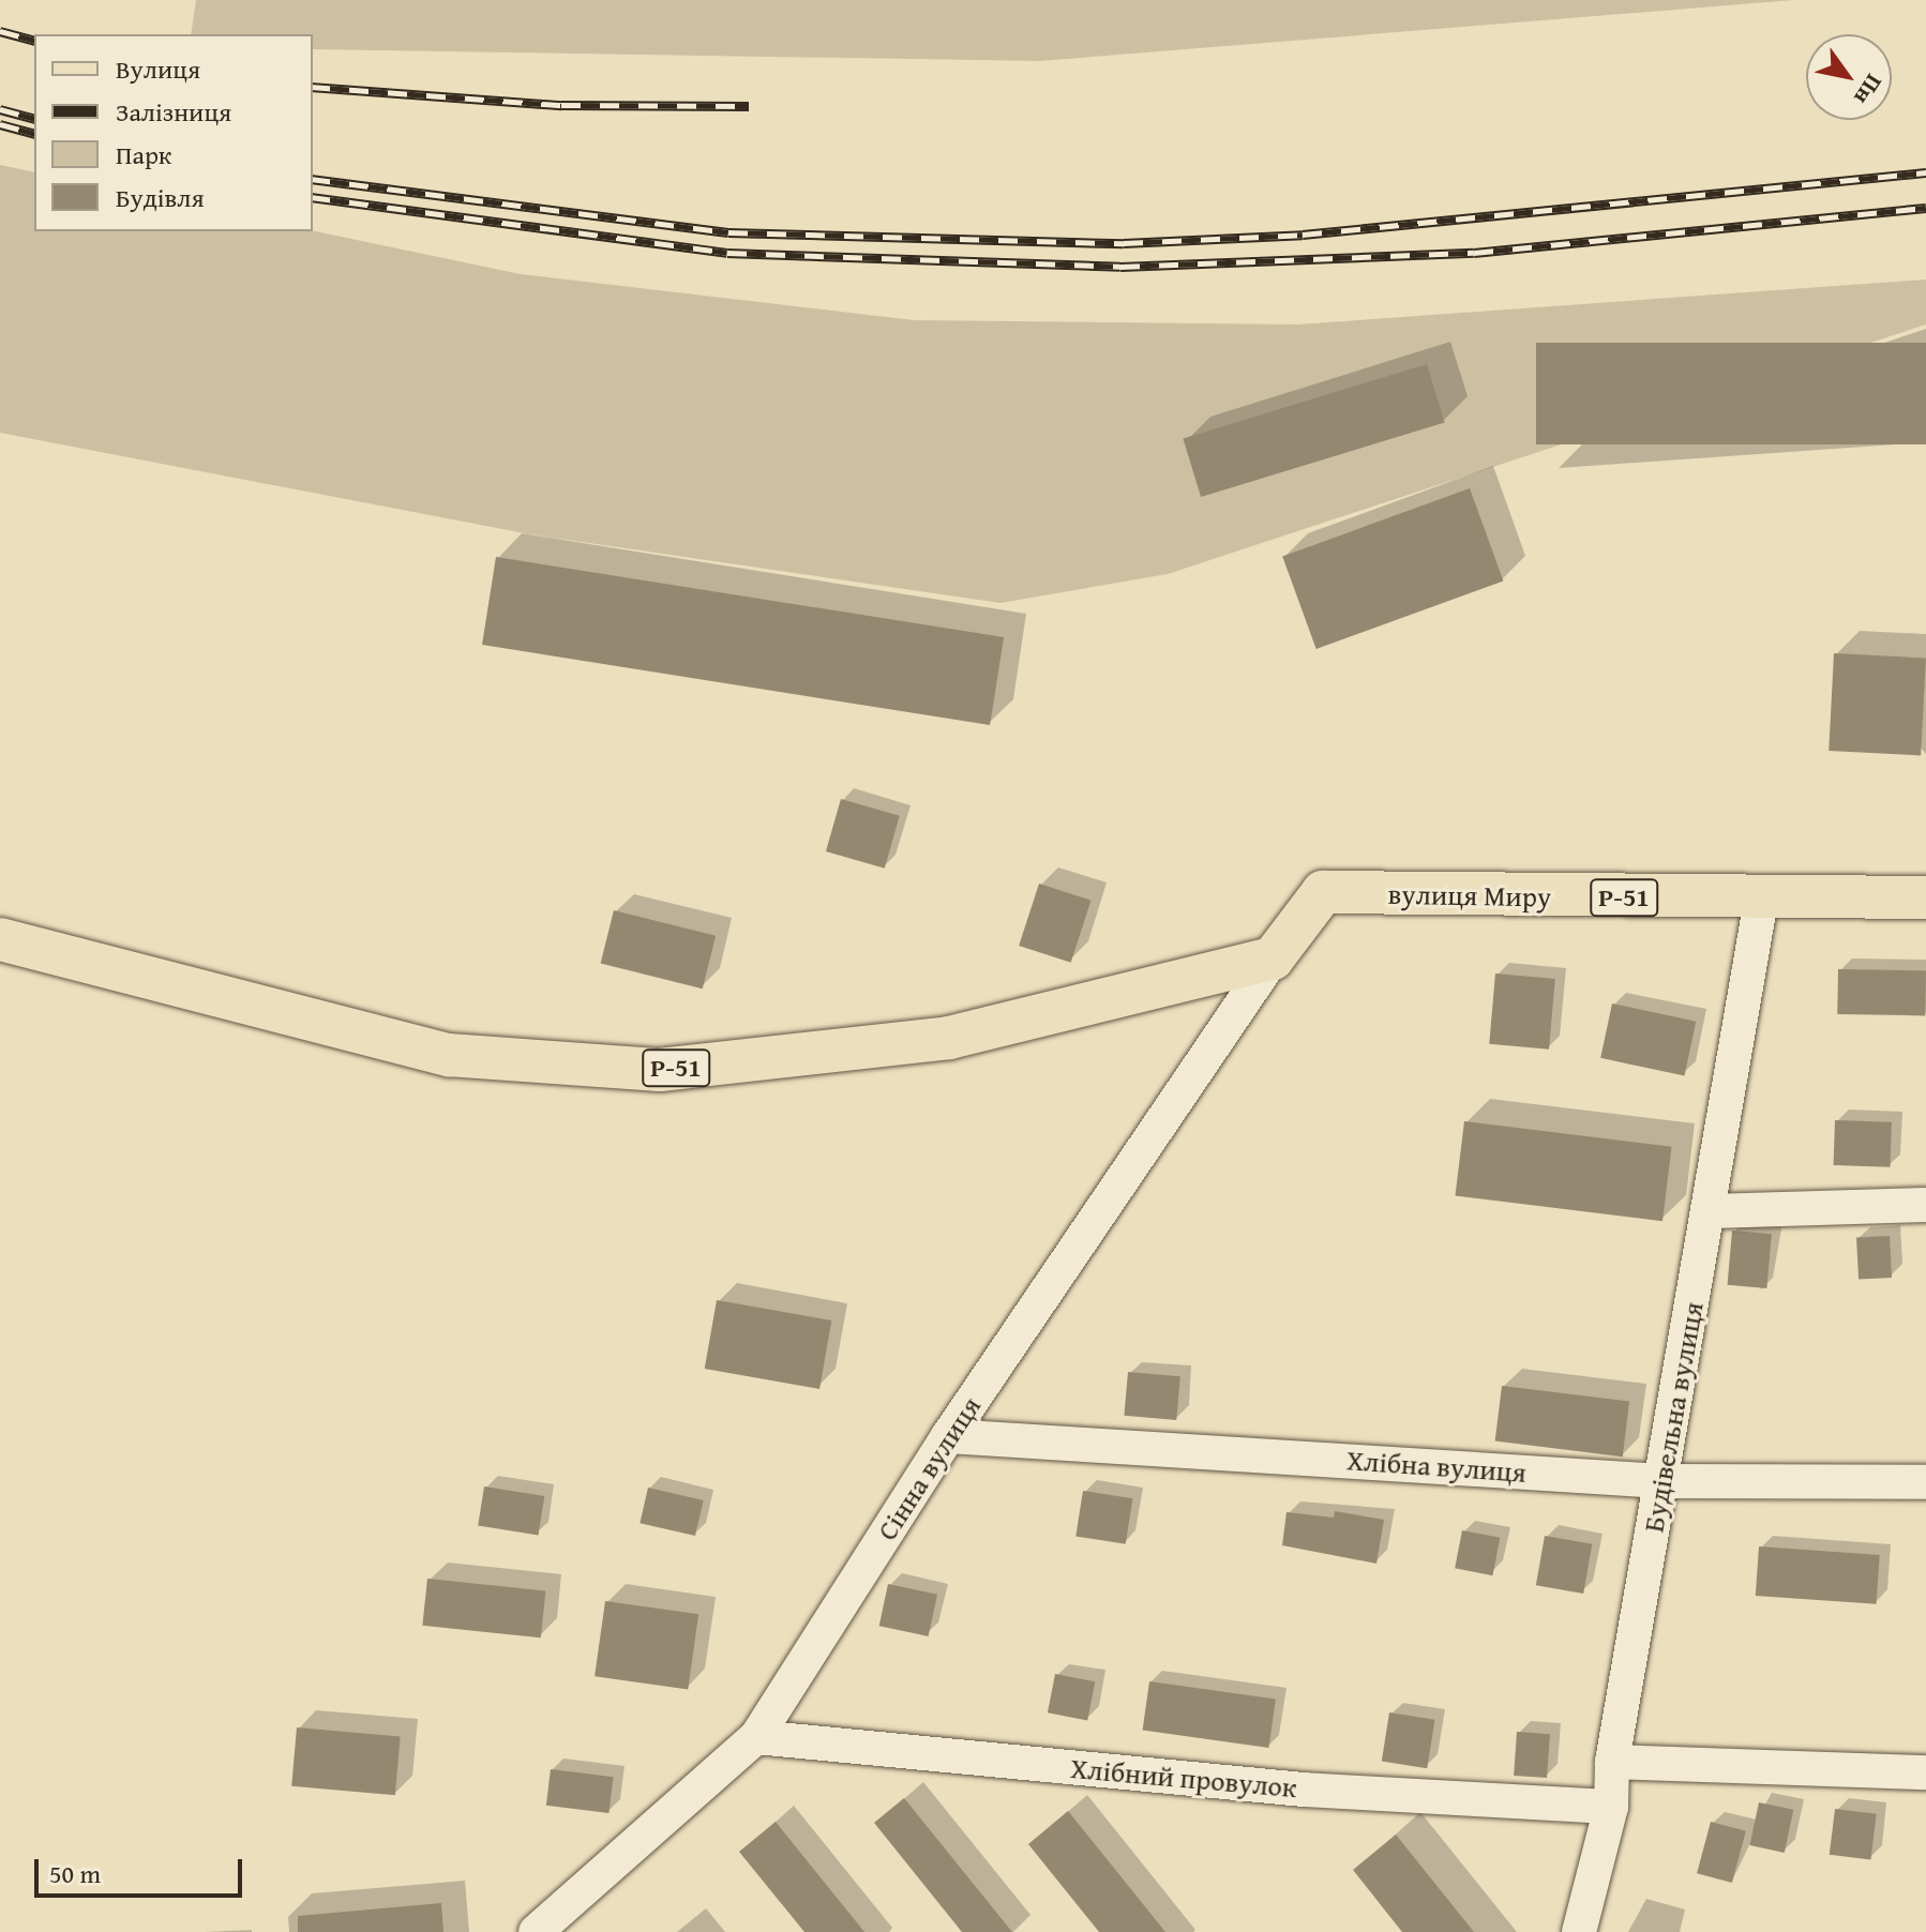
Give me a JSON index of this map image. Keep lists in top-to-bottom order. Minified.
{"streets":{"main road":["вулиця Миру","Р-51"],"street":["Будівельна вулиця","Хлібна вулиця","Сінна вулиця","Хлібний провулок"]},"crossings":[["вулиця Миру","Р-51"],["вулиця Миру","Будівельна вулиця"],["вулиця Миру","Сінна вулиця"],["Р-51","Сінна вулиця"],["Будівельна вулиця","Хлібна вулиця"],["Будівельна вулиця","Хлібний провулок"],["Хлібна вулиця","Сінна вулиця"],["Сінна вулиця","Хлібний провулок"]],"legend":["Вулиця","Залізниця","Парк","Будівля"],"scale_bar":"50 m","north":"bottom right"}
